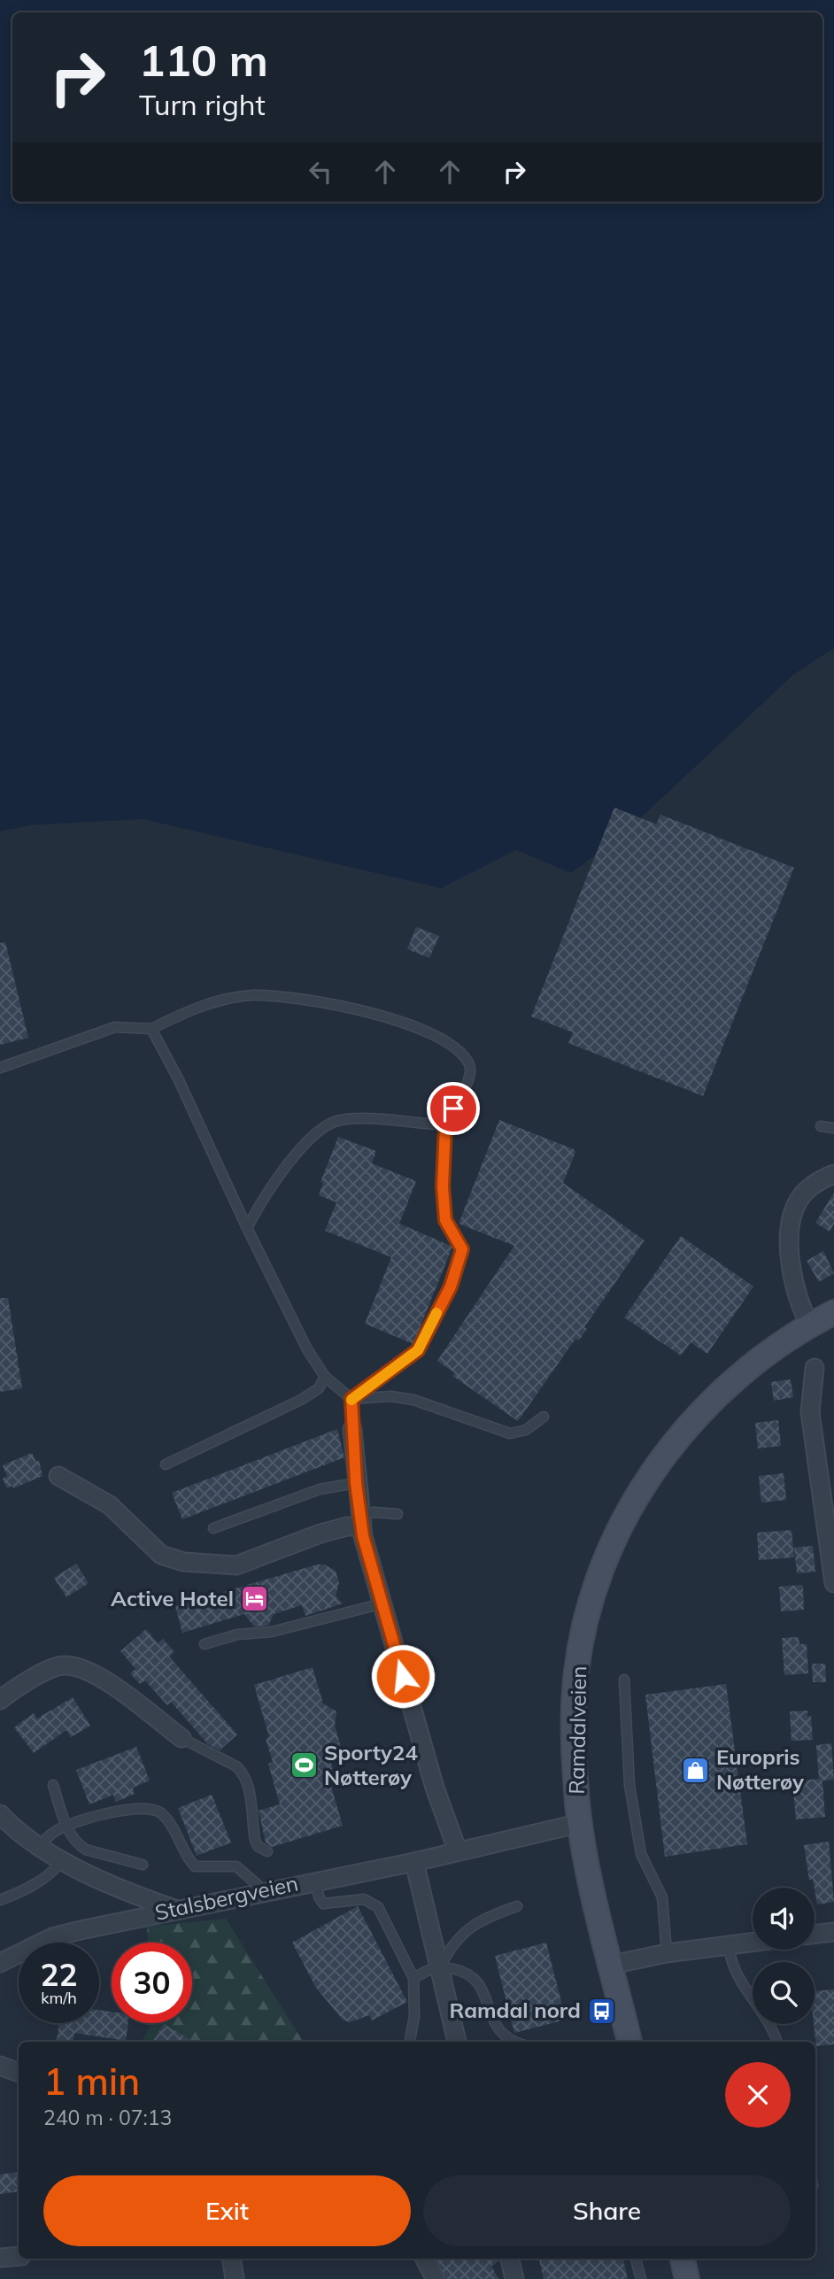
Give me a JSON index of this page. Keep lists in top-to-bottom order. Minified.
{"streets":{"main road":["Ramdalveien"],"street":["Stalsbergveien"]},"crossings":[["Ramdalveien","Stalsbergveien"]],"places":{"hotel":["Active Hotel"],"sports":["Sporty24 Nøtterøy"],"shop":["Europris Nøtterøy"],"bus stop":["Ramdal nord"]},"page":{"turn":["110 m","Turn right"],"speed":"22 km/h","limit":"30","heading":["1 min","240 m · 07:13"],"buttons":["Exit","Share"]}}
